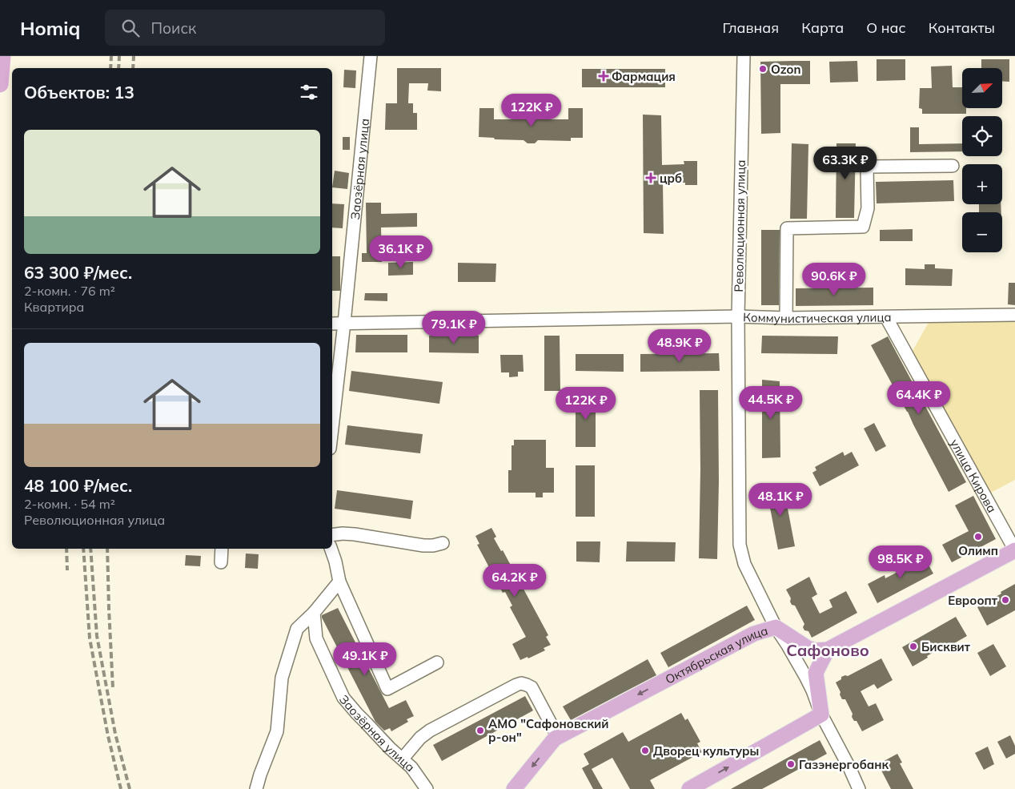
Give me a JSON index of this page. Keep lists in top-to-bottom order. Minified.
{"streets":{"main road":["Октябрьская улица"],"street":["Заозёрная улица","Революционная улица","Коммунистическая улица","улица Кирова"]},"crossings":[["Заозёрная улица","Коммунистическая улица"],["Революционная улица","Коммунистическая улица"],["Революционная улица","Октябрьская улица"],["Коммунистическая улица","улица Кирова"]],"districts":["Сафоново"],"places":{"other":["Ozon","Олимп","Евроопт","Бисквит","АМО \"Сафоновский р-он\"","Дворец культуры","Газэнергобанк"],"health":["Фармация","црб"]},"north":"top right","page":{"header":"Homiq","search":"Поиск","nav":["Главная","Карта","О нас","Контакты"],"map_buttons":["+","−"],"heading":"Объектов: 13","price":["122K ₽","63.3K ₽","36.1K ₽","90.6K ₽","79.1K ₽","48.9K ₽","64.4K ₽","44.5K ₽","122K ₽","48.1K ₽","98.5K ₽","64.2K ₽","49.1K ₽"],"list":[{"name":"63 300 ₽/мес.","note":"2-комн. · 76 m² · Квартира"},{"name":"48 100 ₽/мес.","note":"2-комн. · 54 m² · Революционная улица"}]}}
